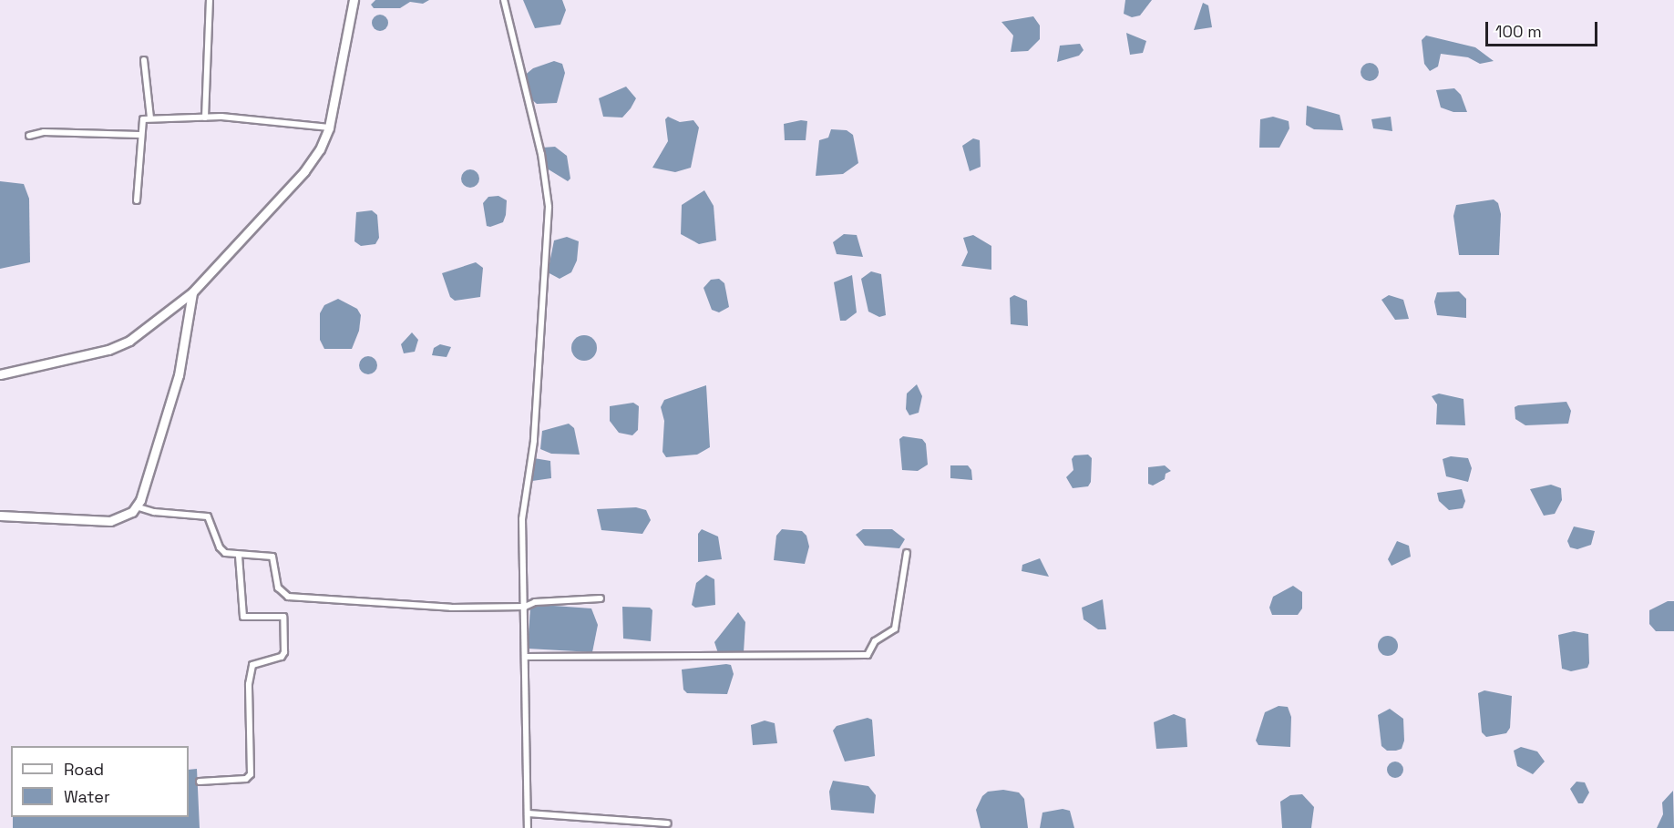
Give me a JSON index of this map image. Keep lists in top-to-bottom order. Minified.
{"legend":["Road","Water"],"scale_bar":"100 m"}
